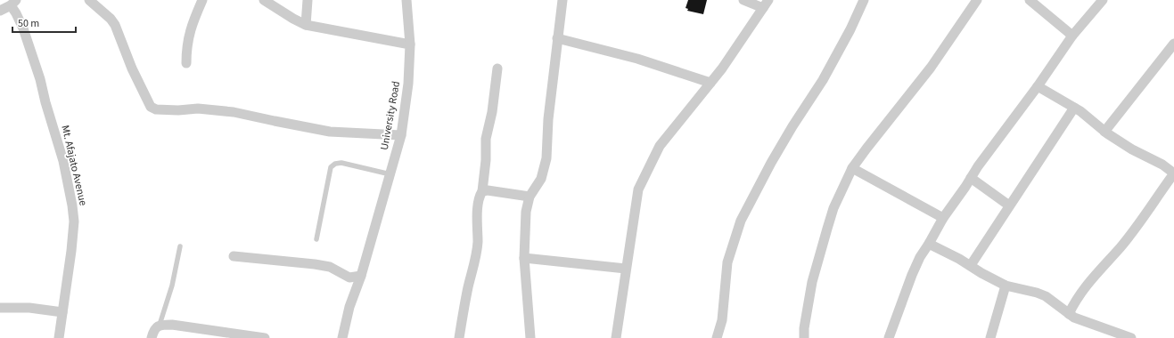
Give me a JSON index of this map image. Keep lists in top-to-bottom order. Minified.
{"streets":{"street":["University Road","Mt. Afajato Avenue"]},"scale_bar":"50 m"}
